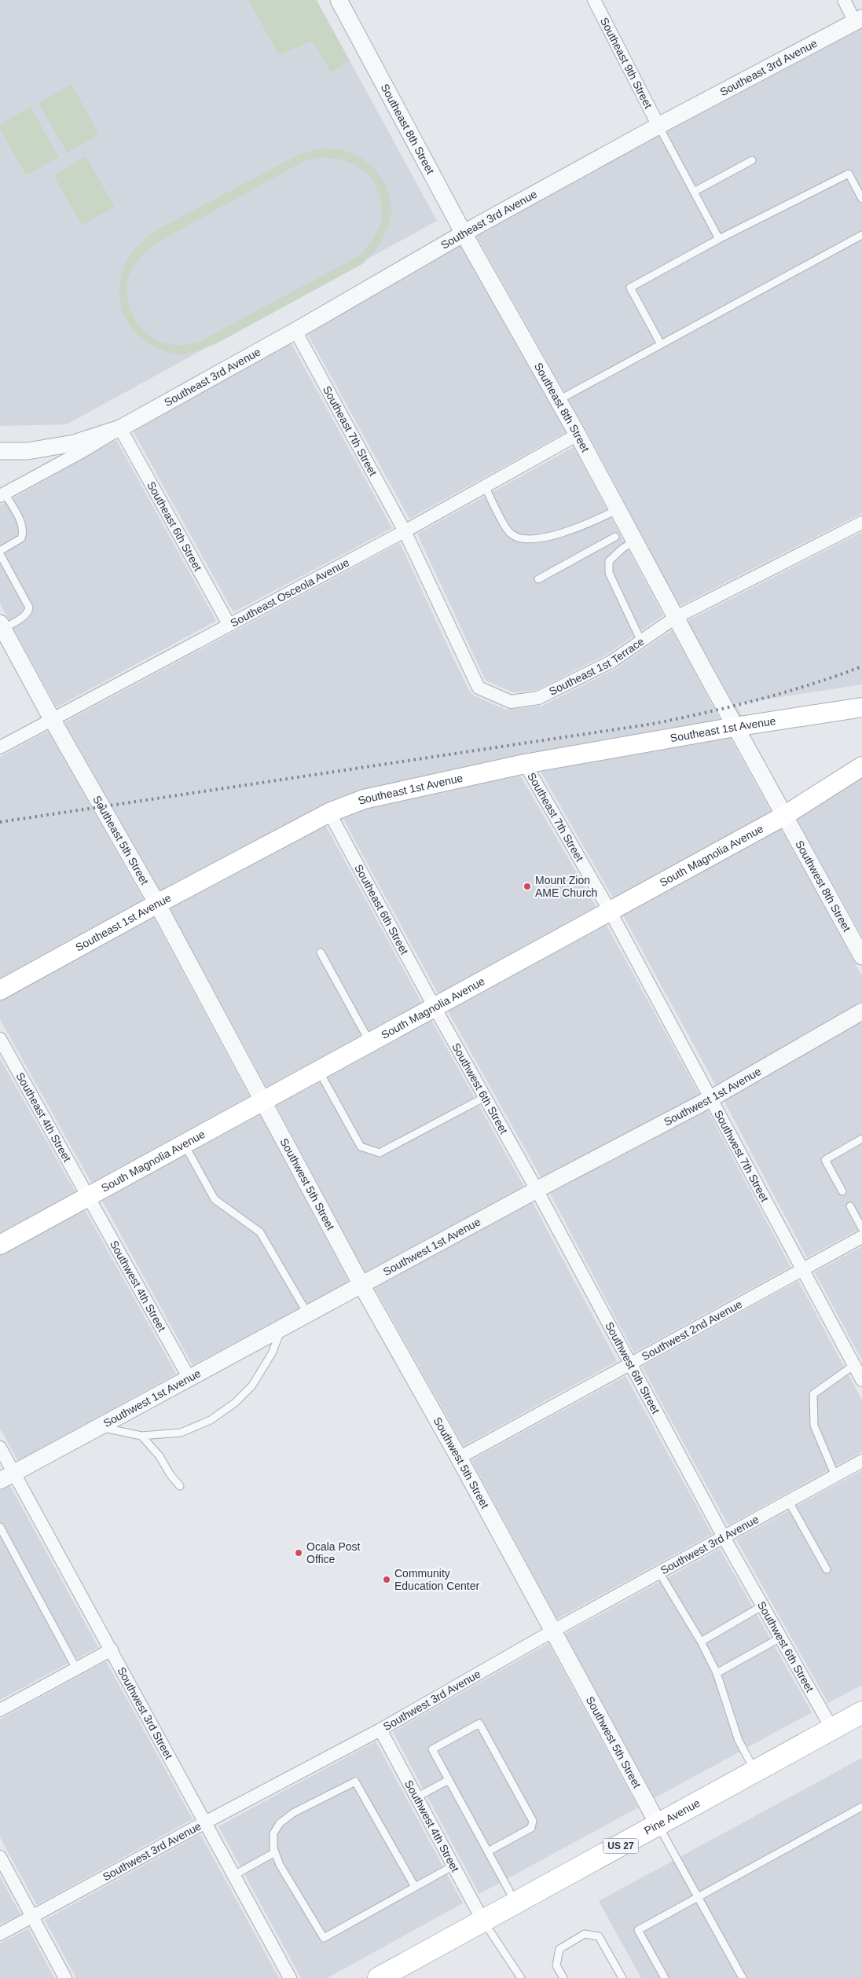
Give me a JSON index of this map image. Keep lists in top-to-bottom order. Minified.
{"streets":{"highway":["Pine Avenue","US 27"],"main road":["Southeast 1st Avenue","South Magnolia Avenue"],"street":["Southeast 9th Street","Southeast 3rd Avenue","Southeast 8th Street","Southeast 7th Street","Southeast 6th Street","Southeast Osceola Avenue","Southeast 1st Terrace","Southeast 5th Street","Southwest 8th Street","Southwest 6th Street","Southwest 1st Avenue","Southeast 4th Street","Southwest 7th Street","Southwest 5th Street","Southwest 4th Street","Southwest 2nd Avenue","Southwest 3rd Avenue","Southwest 3rd Street"]},"crossings":[["Southeast 9th Street","Southeast 3rd Avenue"],["Southeast 3rd Avenue","Southeast 8th Street"],["Southeast 3rd Avenue","Southeast 7th Street"],["Southeast 3rd Avenue","Southeast 6th Street"],["Southeast 8th Street","Southeast Osceola Avenue"],["Southeast 8th Street","Southeast 1st Terrace"],["Southeast 8th Street","Southeast 1st Avenue"],["Southeast 8th Street","South Magnolia Avenue"],["Southeast 8th Street","Southwest 8th Street"],["Southeast 7th Street","Southeast Osceola Avenue"],["Southeast 7th Street","Southeast 1st Terrace"],["Southeast 7th Street","Southeast 1st Avenue"],["Southeast 7th Street","South Magnolia Avenue"],["Southeast 7th Street","Southwest 7th Street"],["Southeast 6th Street","Southeast Osceola Avenue"],["Southeast 6th Street","Southeast 1st Avenue"],["Southeast 6th Street","South Magnolia Avenue"],["Southeast 6th Street","Southwest 6th Street"],["Southeast Osceola Avenue","Southeast 1st Terrace"],["Southeast Osceola Avenue","Southeast 5th Street"],["Southeast 1st Avenue","Southeast 5th Street"],["Southeast 5th Street","South Magnolia Avenue"],["Southeast 5th Street","Southwest 5th Street"],["South Magnolia Avenue","Southwest 8th Street"],["South Magnolia Avenue","Southwest 6th Street"],["South Magnolia Avenue","Southeast 4th Street"],["South Magnolia Avenue","Southwest 7th Street"],["South Magnolia Avenue","Southwest 5th Street"],["South Magnolia Avenue","Southwest 4th Street"],["Southwest 6th Street","Southwest 1st Avenue"],["Southwest 6th Street","Southwest 2nd Avenue"],["Southwest 6th Street","Southwest 3rd Avenue"],["Southwest 6th Street","Pine Avenue"],["Southwest 1st Avenue","Southwest 7th Street"],["Southwest 1st Avenue","Southwest 5th Street"],["Southwest 1st Avenue","Southwest 4th Street"],["Southwest 1st Avenue","Southwest 3rd Street"],["Southeast 4th Street","Southwest 4th Street"],["Southwest 7th Street","Southwest 2nd Avenue"],["Southwest 5th Street","Southwest 2nd Avenue"],["Southwest 5th Street","Southwest 3rd Avenue"],["Southwest 5th Street","Pine Avenue"],["Southwest 4th Street","Southwest 3rd Avenue"],["Southwest 4th Street","Pine Avenue"],["Southwest 3rd Avenue","Southwest 3rd Street"]],"places":["Mount Zion AME Church","Ocala Post Office","Community Education Center"]}
